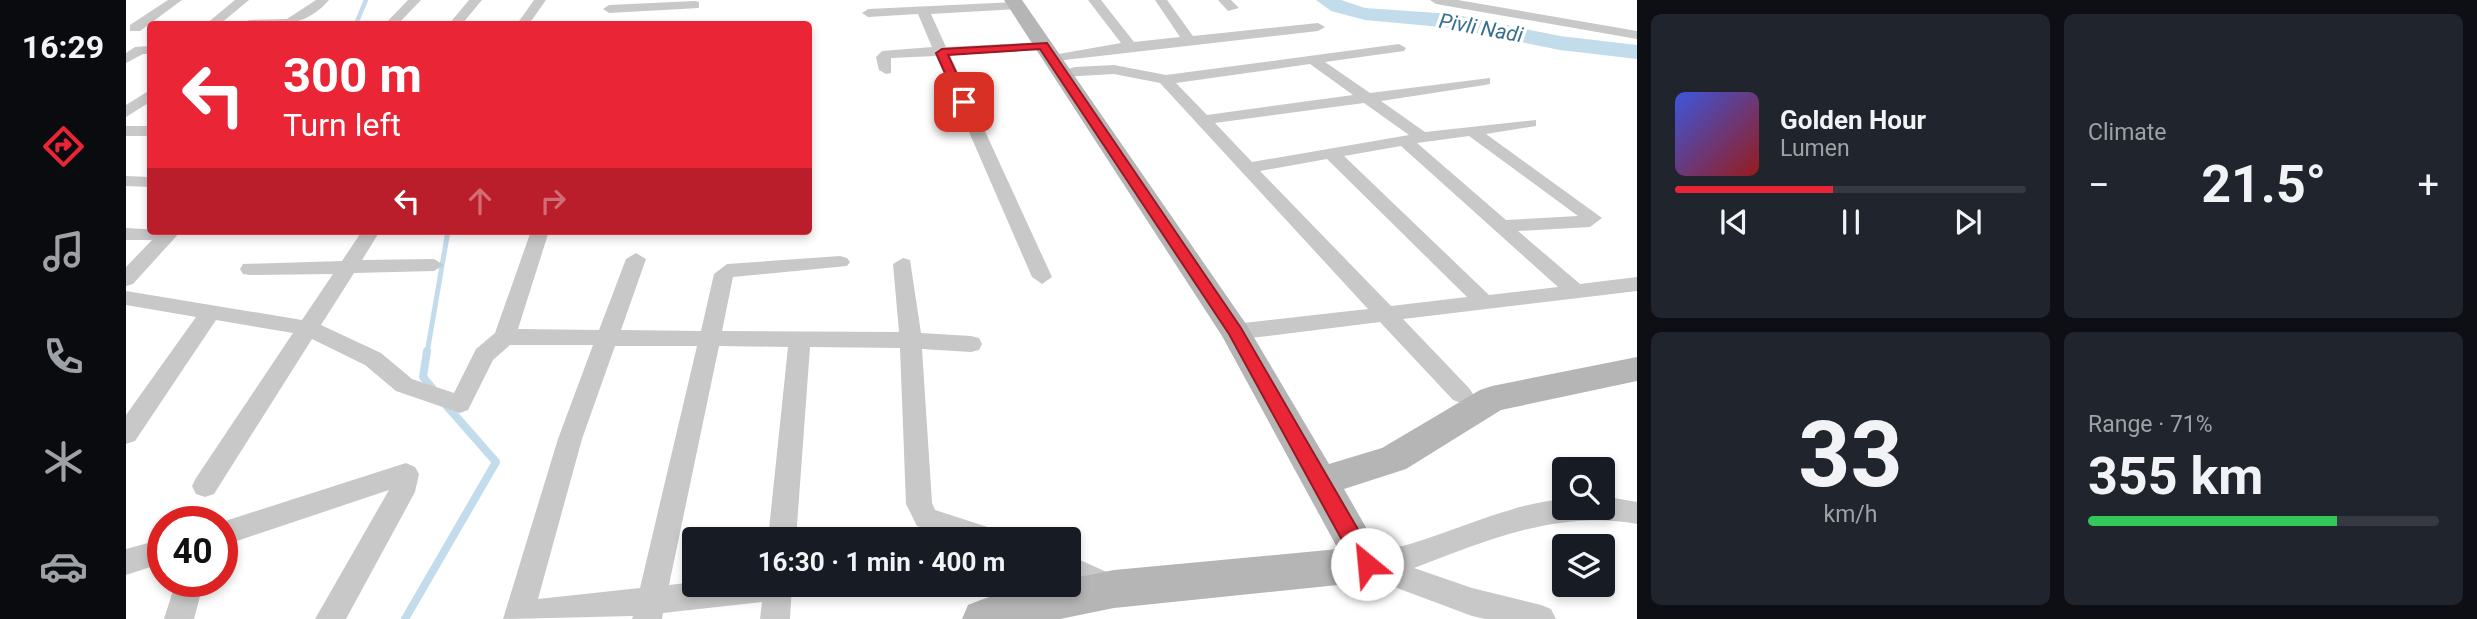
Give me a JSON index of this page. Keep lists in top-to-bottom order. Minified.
{"water":["Pivli Nadi"],"page":{"tabs":"16:29","tile":["Climate",["33","km/h"],["Range · 71%","355 km"]],"turn":["300 m","Turn left"],"song":["Golden Hour","Lumen"],"heat":["−","21.5°","+"],"limit":"40","trip":"16:30 · 1 min · 400 m"}}
